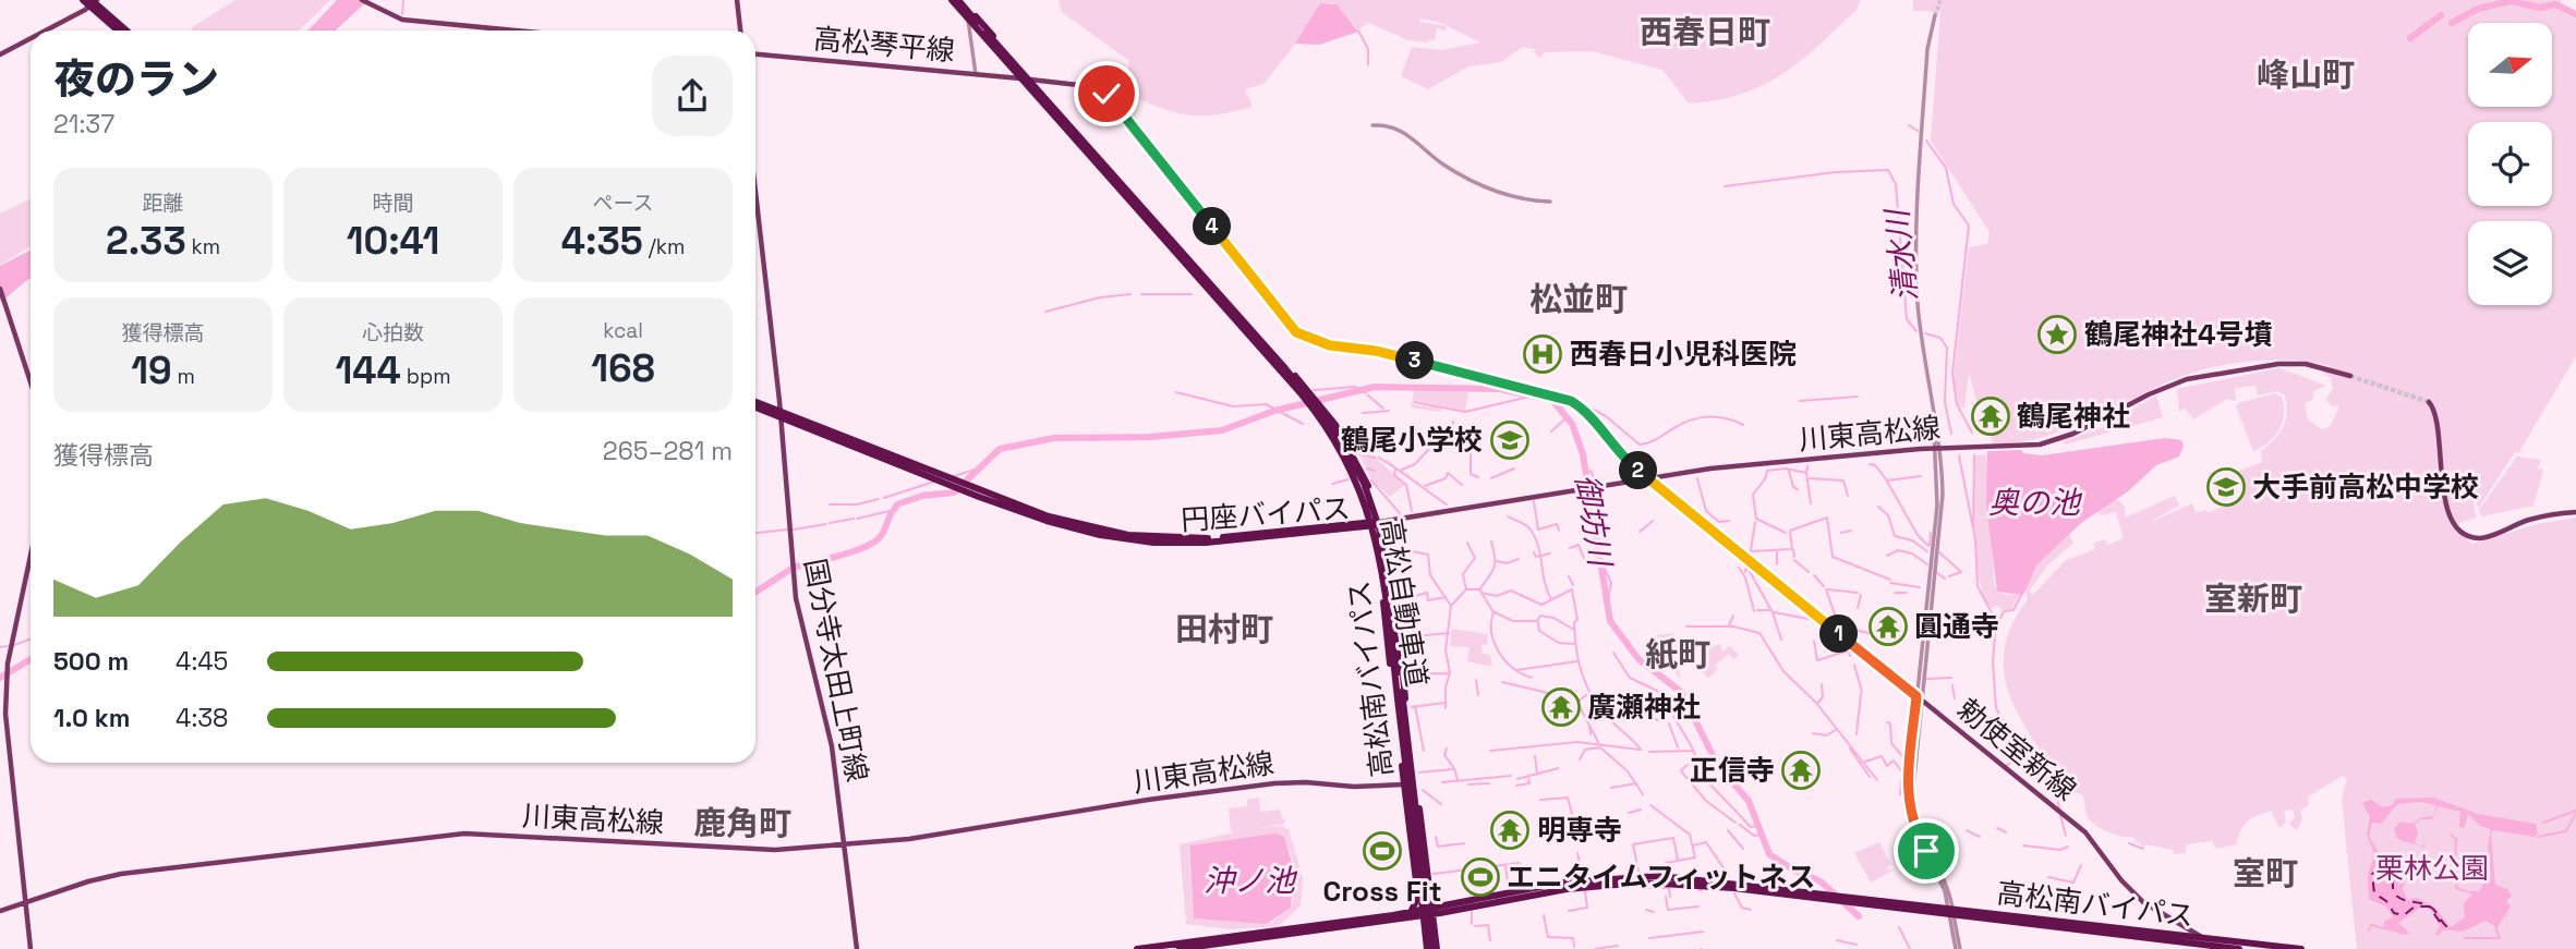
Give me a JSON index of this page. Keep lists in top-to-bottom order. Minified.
{"streets":{"highway":["円座バイパス","高松自動車道","高松南バイパス"],"main road":["高松琴平線","川東高松線","国分寺太田上町線","勅使室新線"]},"crossings":[["高松琴平線","高松南バイパス"],["高松琴平線","勅使室新線"],["川東高松線","円座バイパス"],["川東高松線","国分寺太田上町線"],["川東高松線","高松南バイパス"],["川東高松線","勅使室新線"],["円座バイパス","国分寺太田上町線"],["円座バイパス","高松南バイパス"],["高松自動車道","高松南バイパス"],["高松南バイパス","勅使室新線"]],"districts":["西春日町","峰山町","松並町","室新町","田村町","紙町","鹿角町","室町"],"water":["清水川","奥の池","御坊川","沖ノ池"],"parks":["栗林公園"],"places":{"place":["鶴尾神社4号墳"],"hospital":["西春日小児科医院"],"temple":["鶴尾神社","圓通寺","廣瀬神社","正信寺","明専寺"],"school or university":["鶴尾小学校","大手前高松中学校"],"sports":["Cross Fit","エニタイムフィットネス"]},"north":"right","page":{"heading":["夜のラン","21:37"],"stats":[["距離","2.33 km"],["時間","10:41"],["ペース","4:35 /km"],["獲得標高","19 m"],["心拍数","144 bpm"],["kcal","168"]],"pins":["4","3","2","1"],"chart":["獲得標高","265–281 m"],"list":[{"name":"500 m","note":"4:45"},{"name":"1.0 km","note":"4:38"}]}}
